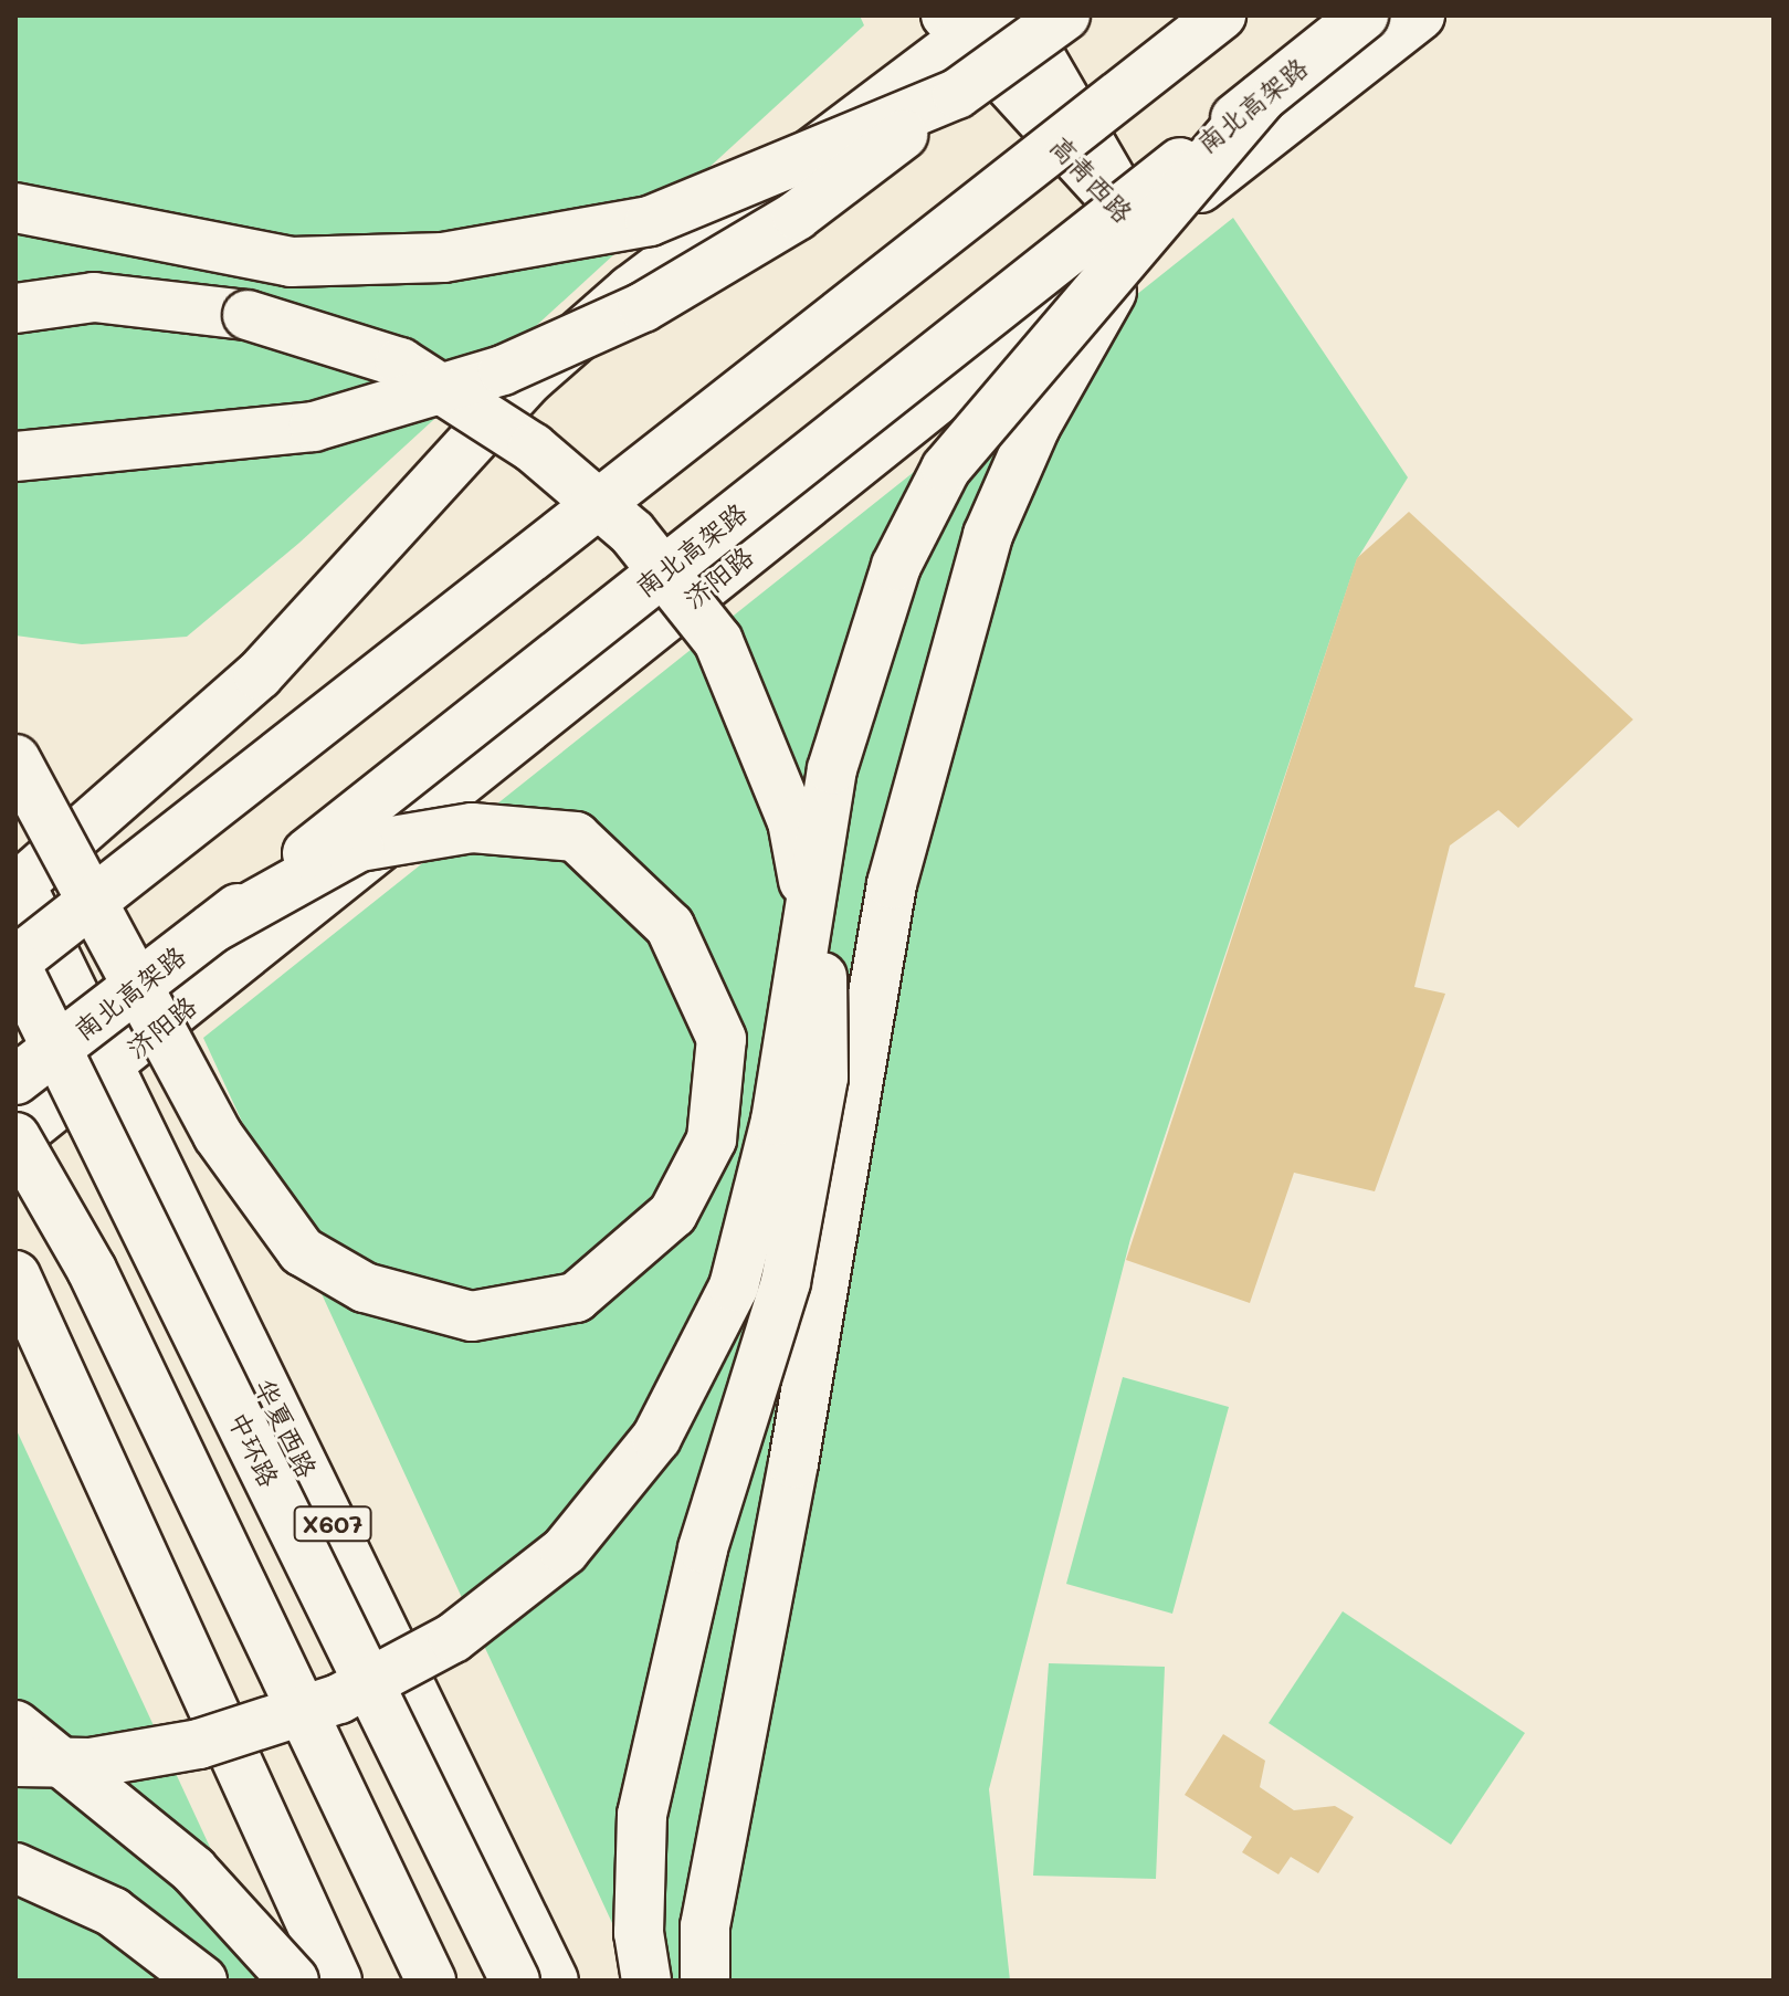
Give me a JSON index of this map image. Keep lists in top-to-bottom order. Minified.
{"streets":{"main road":["南北高架路","济阳路","华夏西路","中环路","X607"],"street":["高青西路"]},"crossings":[["高青西路","济阳路"],["济阳路","华夏西路"]]}
